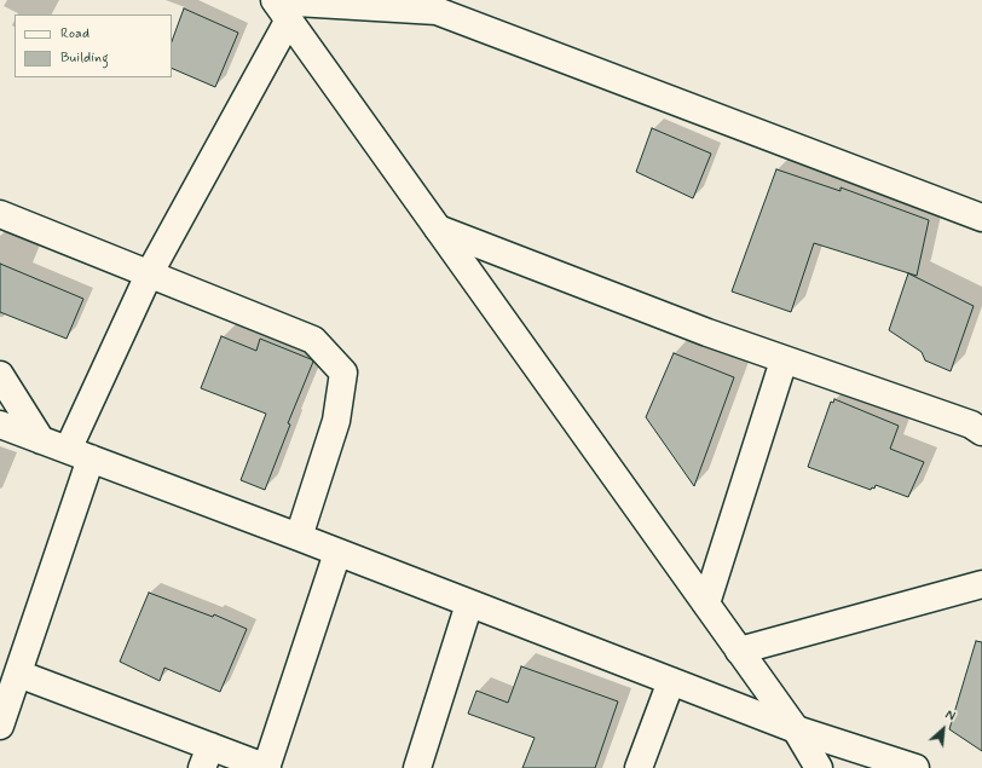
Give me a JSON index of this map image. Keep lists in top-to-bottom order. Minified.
{"legend":["Road","Building"],"north":"top right"}
